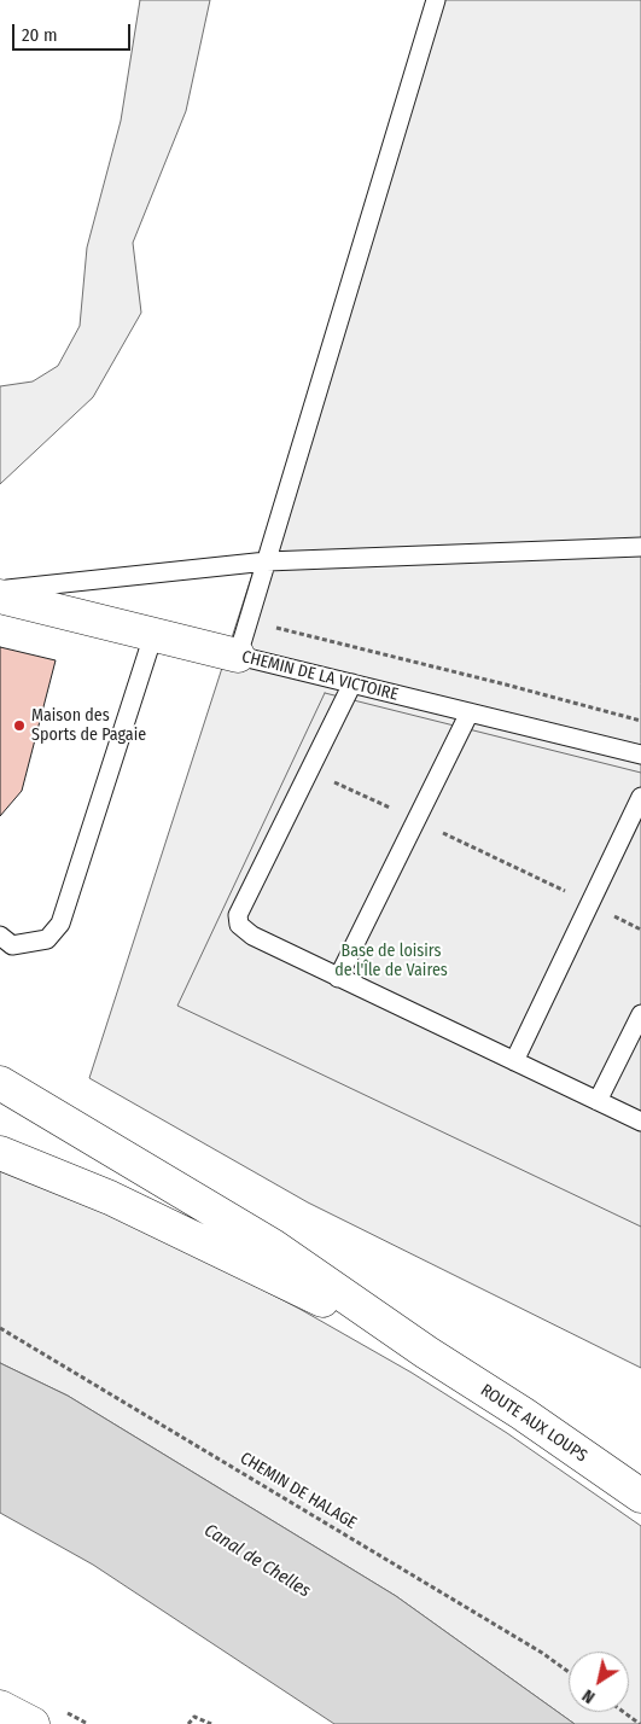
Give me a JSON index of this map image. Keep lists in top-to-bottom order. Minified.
{"streets":{"street":["CHEMIN DE LA VICTOIRE","ROUTE AUX LOUPS"],"path":["CHEMIN DE HALAGE"]},"water":["Canal de Chelles"],"parks":["Base de loisirs de l'Île de Vaires"],"places":["Maison des Sports de Pagaie"],"scale_bar":"20 m","north":"bottom left"}
